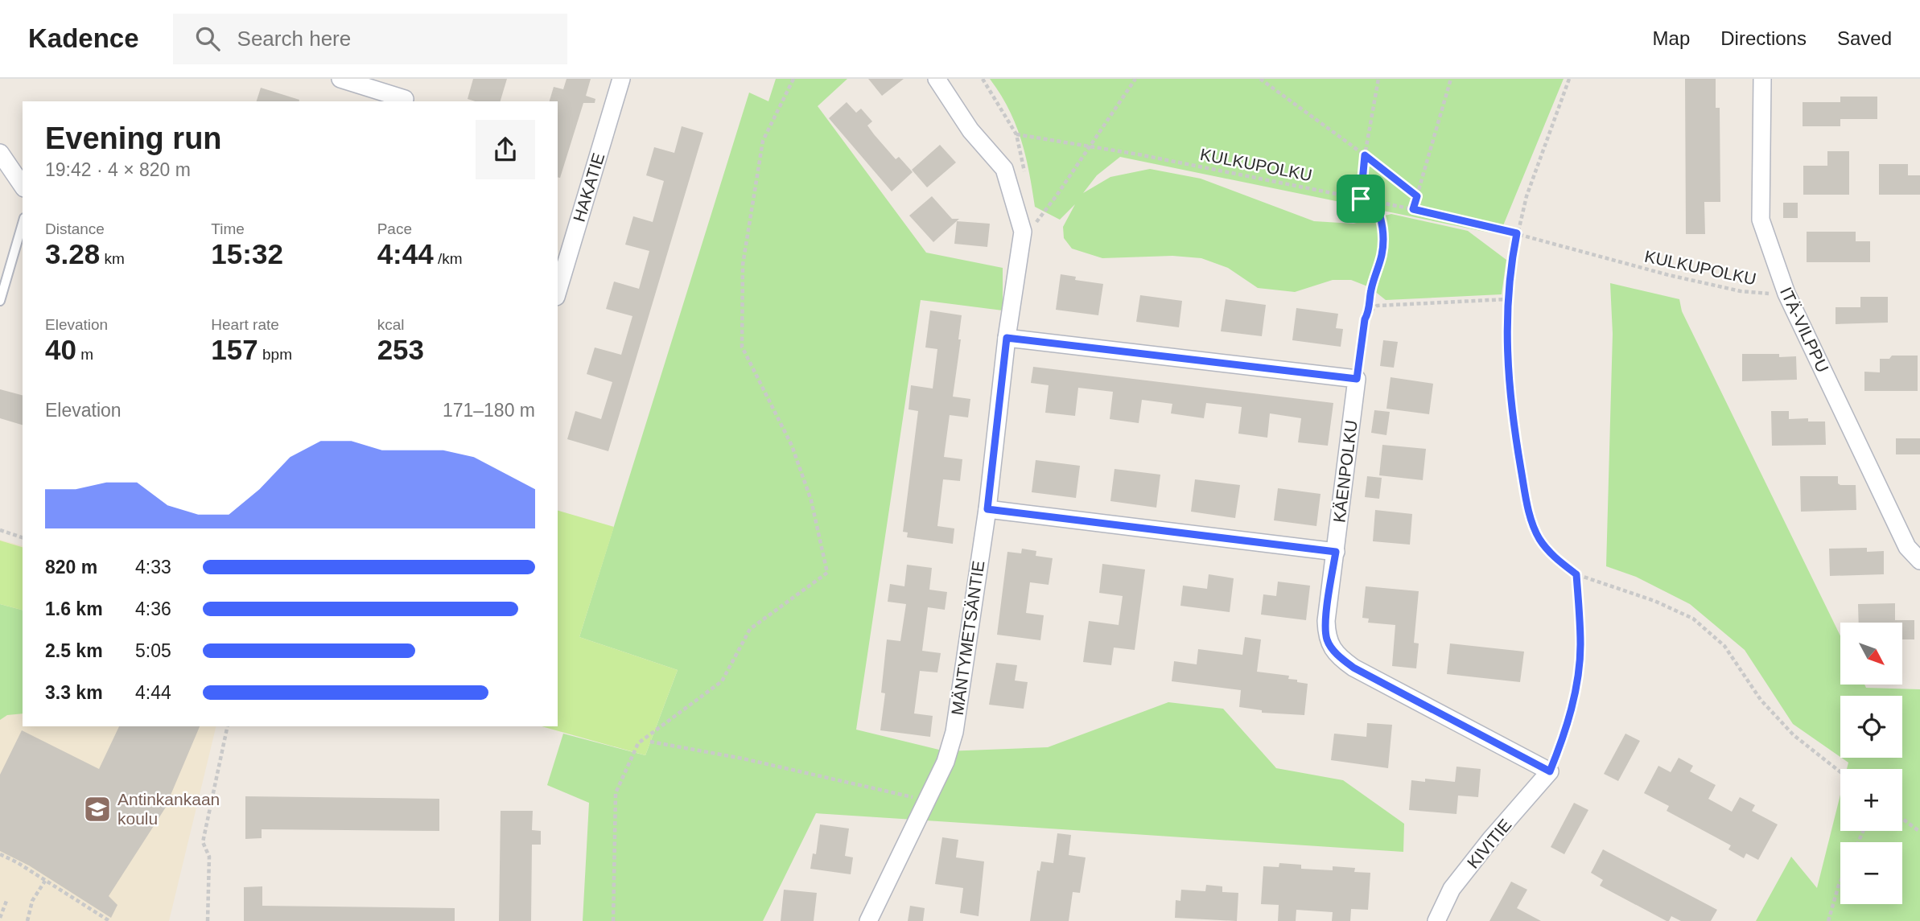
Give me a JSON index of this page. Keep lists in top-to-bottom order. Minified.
{"streets":{"street":["HAKATIE","ITÄ-VILPPU","KÄENPOLKU","MÄNTYMETSÄNTIE","KIVITIE"],"path":["KULKUPOLKU"]},"crossings":[["KULKUPOLKU","ITÄ-VILPPU"],["KÄENPOLKU","KIVITIE"]],"places":{"school or university":["Antinkankaan koulu"]},"north":"bottom right","page":{"header":"Kadence","search":"Search here","nav":["Map","Directions","Saved"],"heading":["Evening run","19:42 · 4 × 820 m"],"stats":[["Distance","3.28 km"],["Time","15:32"],["Pace","4:44 /km"],["Elevation","40 m"],["Heart rate","157 bpm"],["kcal","253"]],"chart":["Elevation","171–180 m"],"list":[{"name":"820 m","note":"4:33"},{"name":"1.6 km","note":"4:36"},{"name":"2.5 km","note":"5:05"},{"name":"3.3 km","note":"4:44"}],"map_buttons":["+","−"]}}
